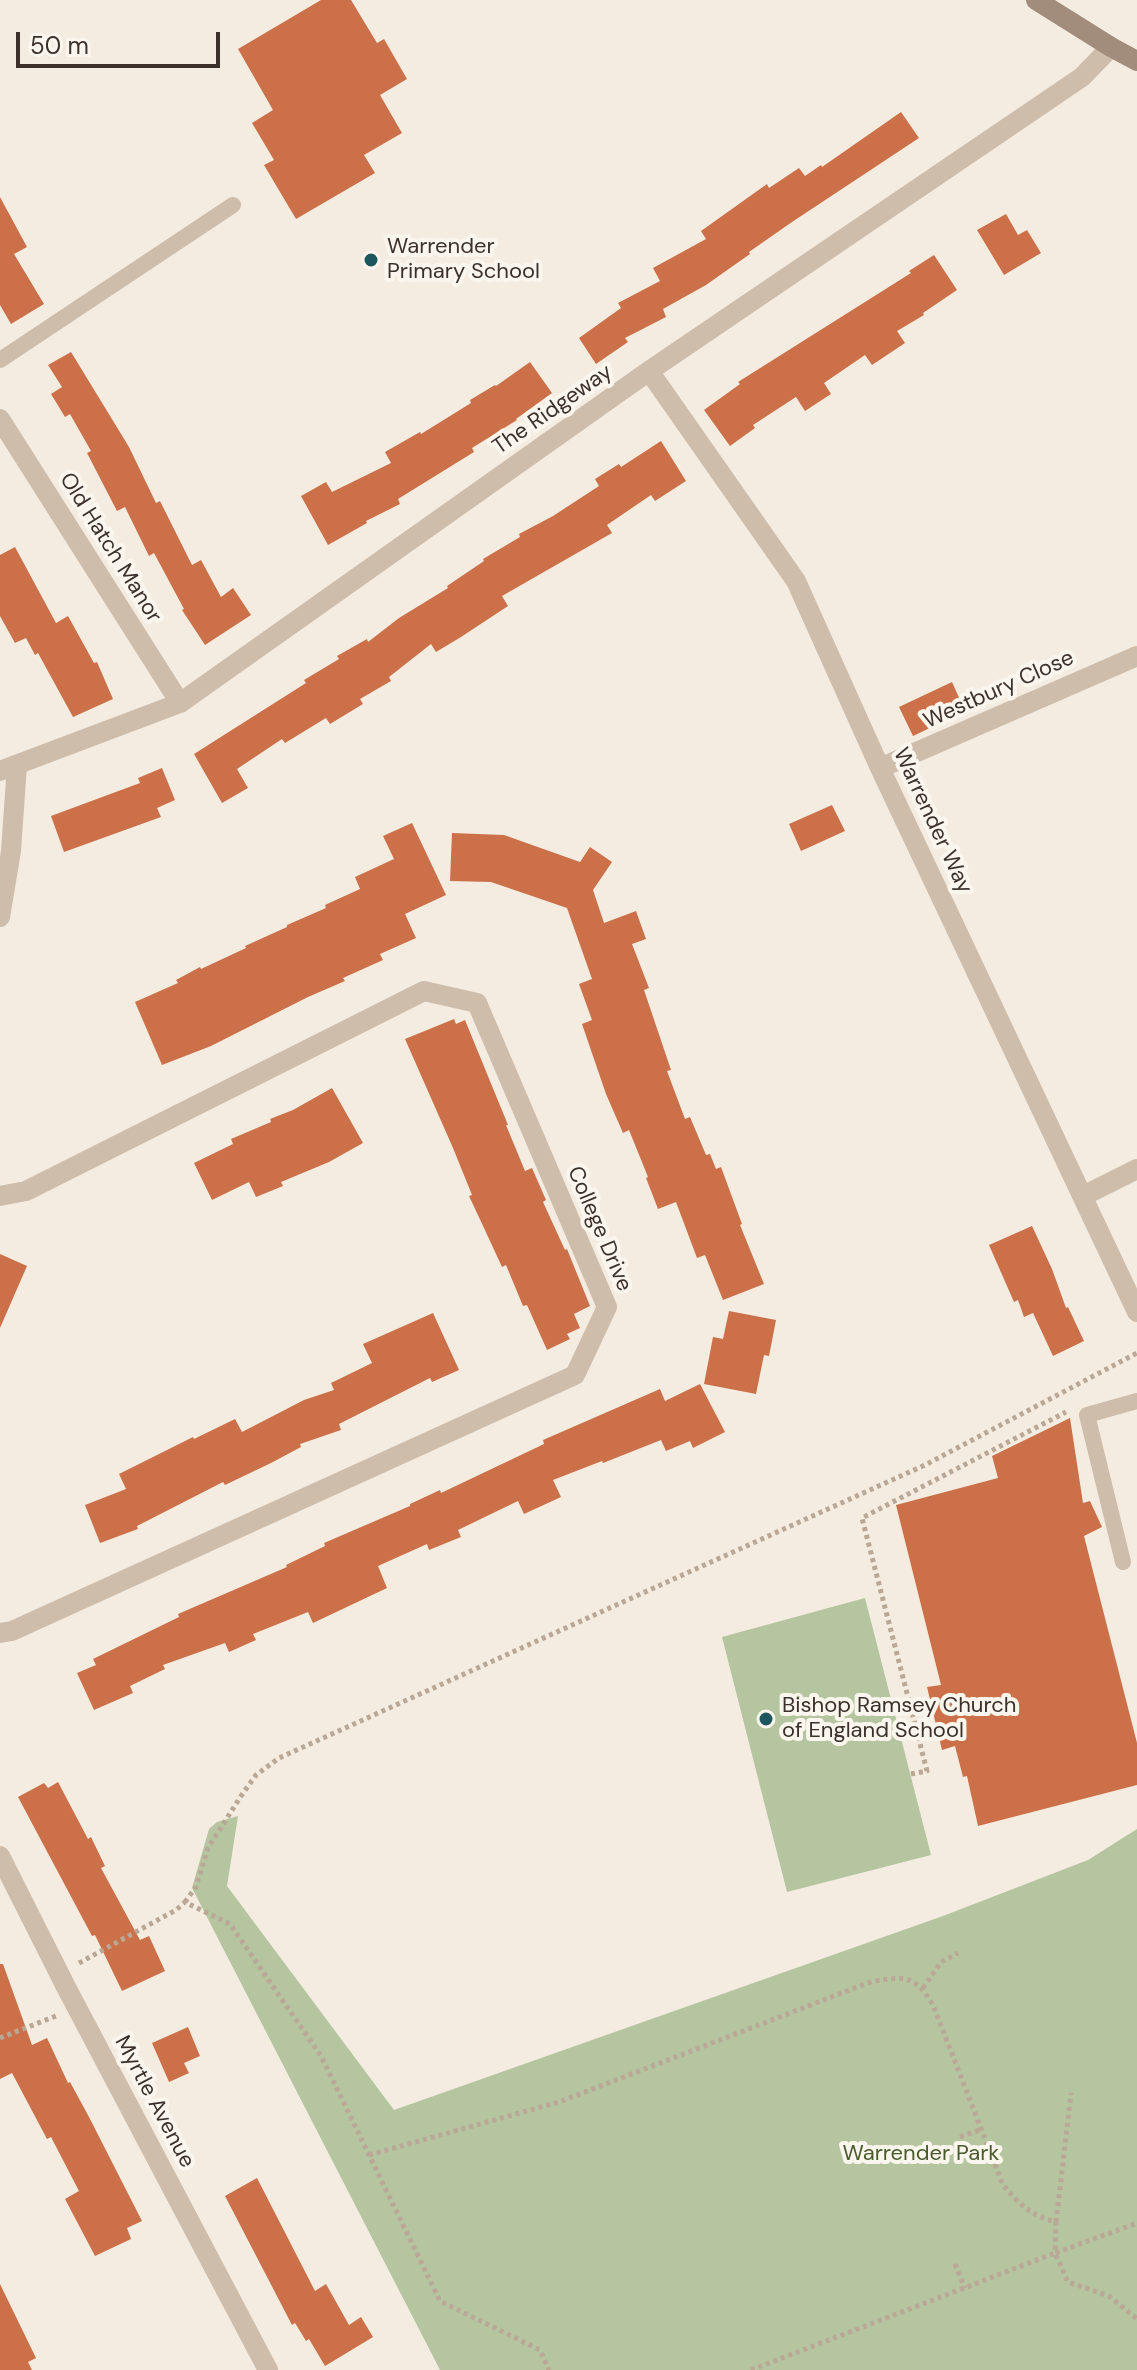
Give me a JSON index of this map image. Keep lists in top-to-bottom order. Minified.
{"streets":{"street":["The Ridgeway","Old Hatch Manor","Westbury Close","Warrender Way","College Drive","Myrtle Avenue"]},"crossings":[["The Ridgeway","Old Hatch Manor"],["The Ridgeway","Warrender Way"],["Westbury Close","Warrender Way"]],"parks":["Warrender Park"],"places":["Warrender Primary School","Bishop Ramsey Church of England School"],"scale_bar":"50 m"}
